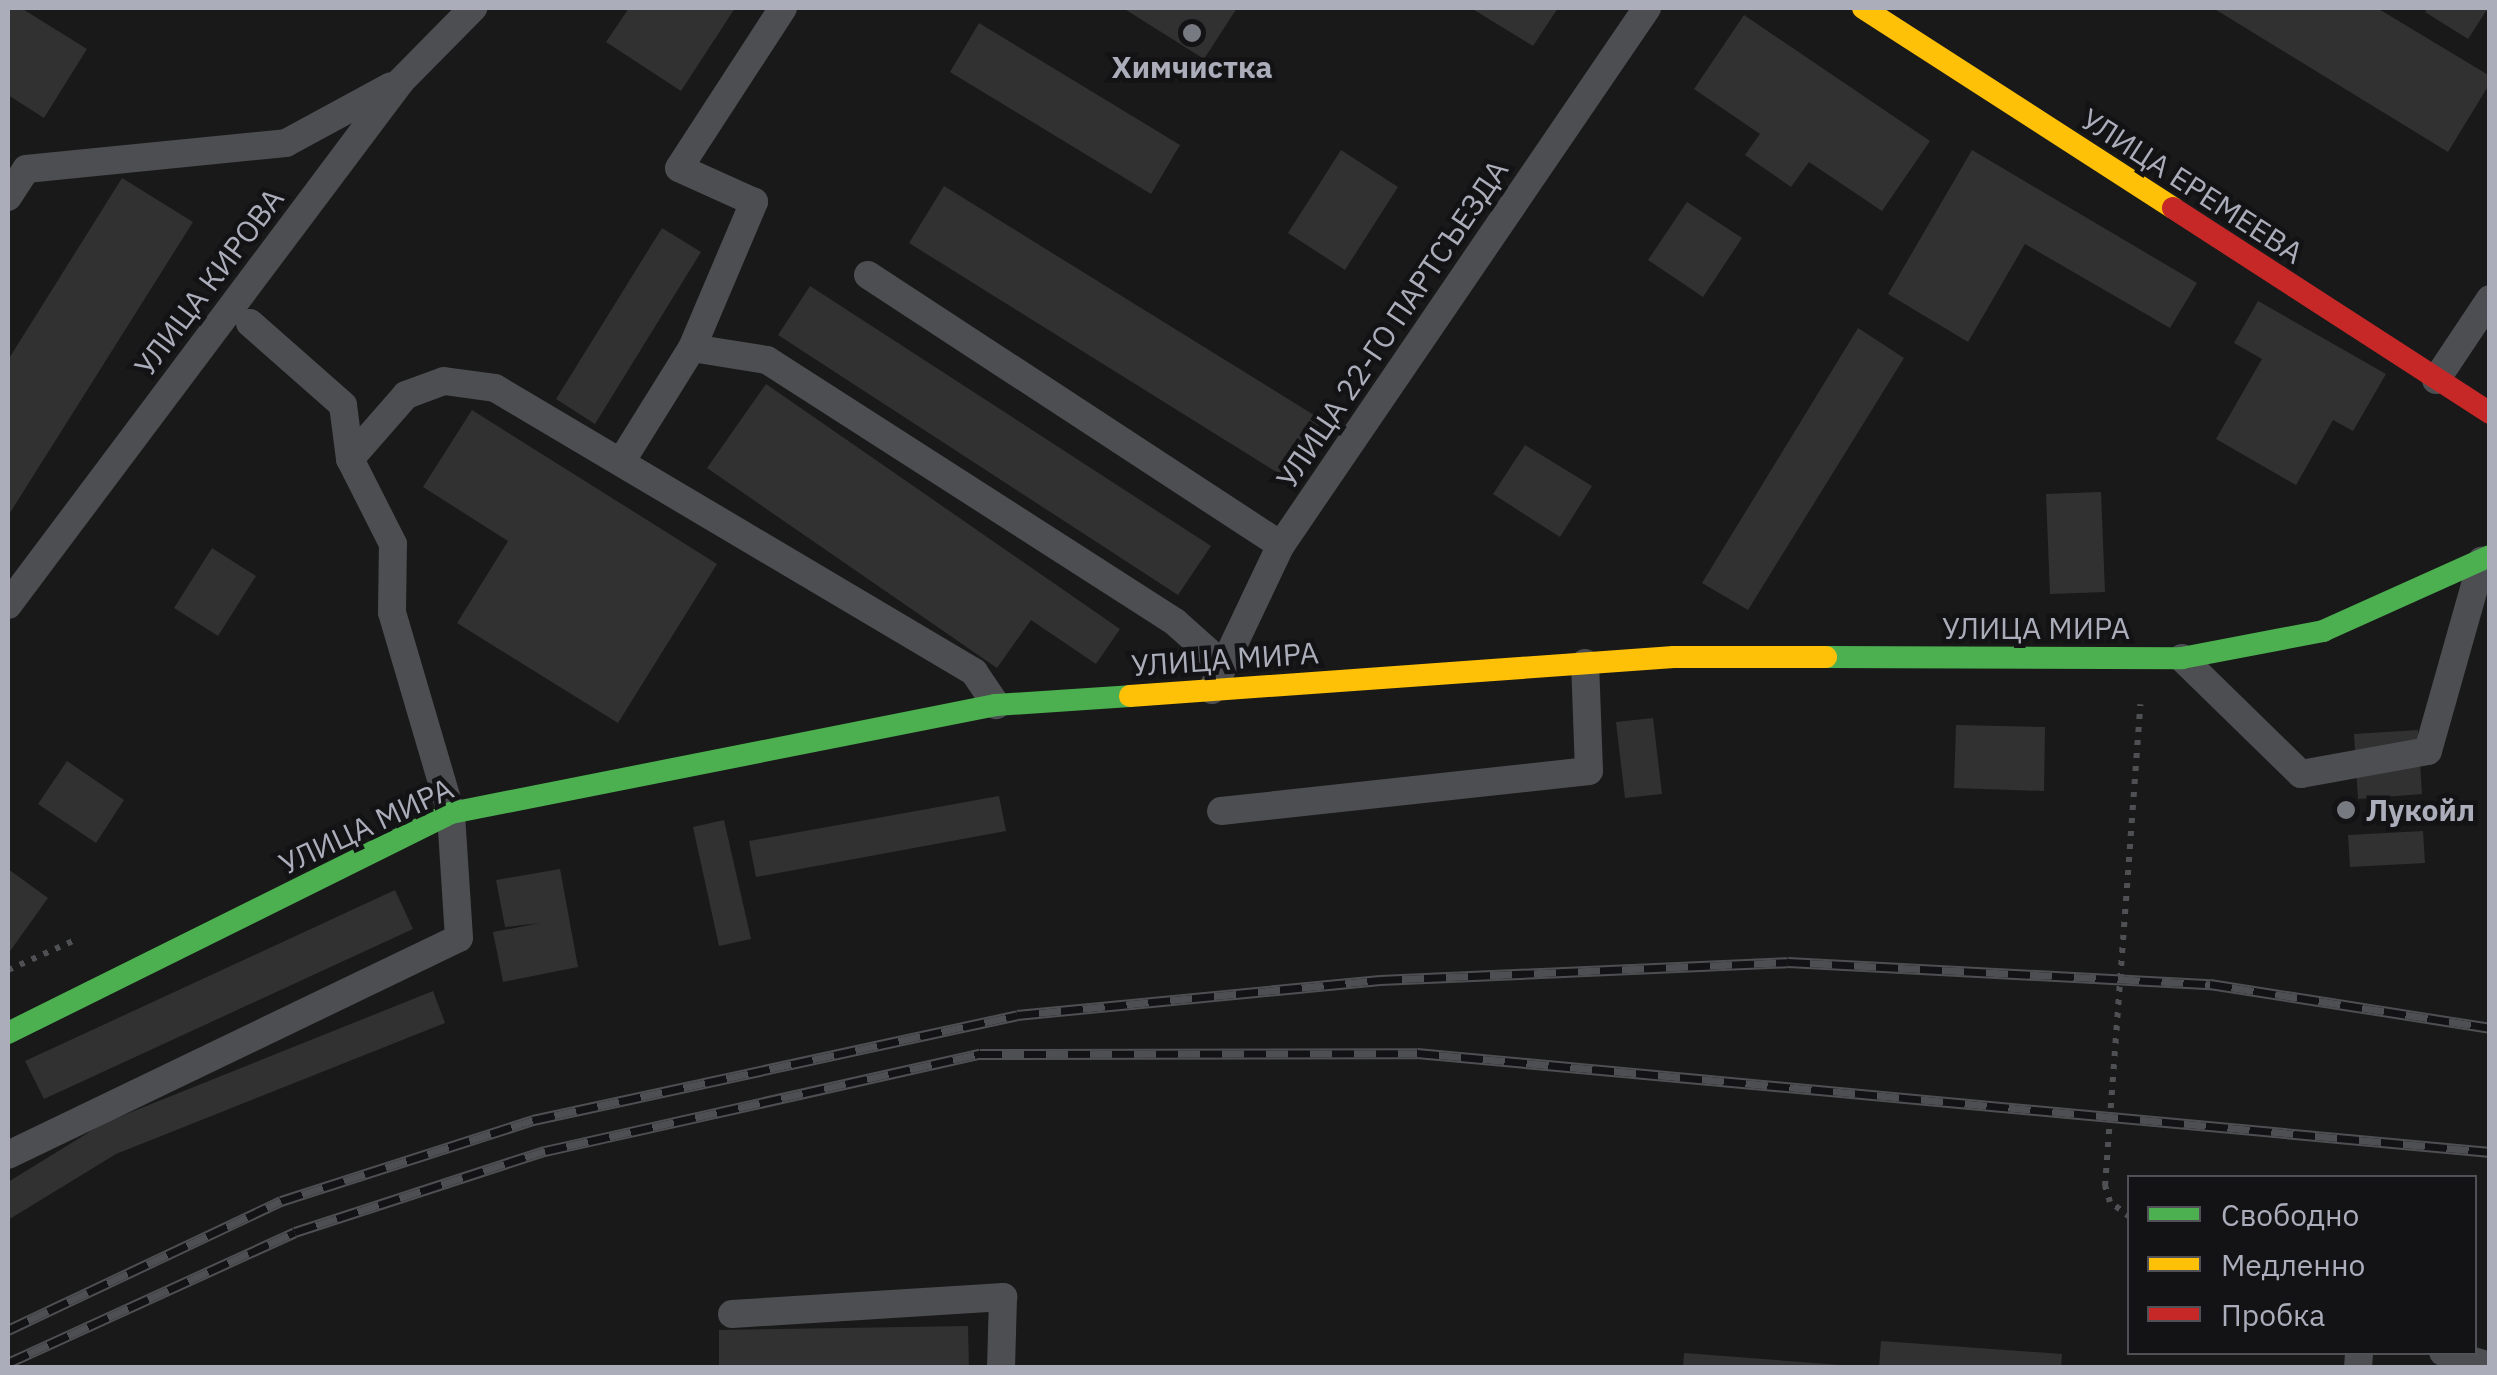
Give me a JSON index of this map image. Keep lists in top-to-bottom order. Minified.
{"streets":{"street":["УЛИЦА ЕРЕМЕЕВА","УЛИЦА МИРА"],"lane":["УЛИЦА КИРОВА","УЛИЦА 22-ГО ПАРТСЪЕЗДА"]},"crossings":[["УЛИЦА 22-ГО ПАРТСЪЕЗДА","УЛИЦА МИРА"]],"places":["Химчистка","Лукойл"],"legend":["Свободно","Медленно","Пробка"]}
